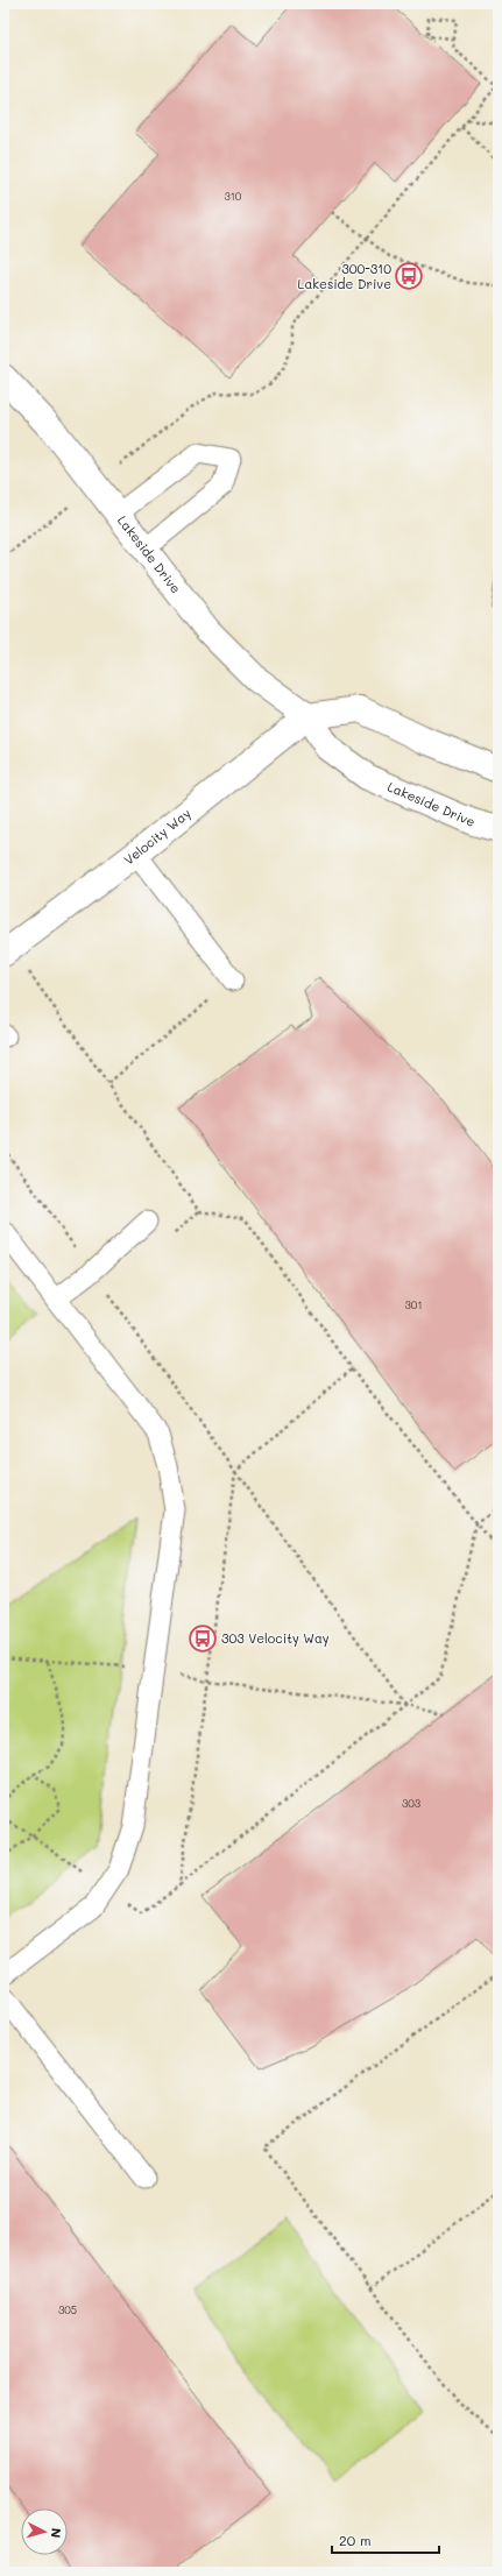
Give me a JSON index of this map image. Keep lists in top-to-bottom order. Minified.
{"streets":{"street":["Lakeside Drive","Velocity Way"]},"crossings":[["Lakeside Drive","Velocity Way"]],"places":{"bus stop":["300-310 Lakeside Drive","303 Velocity Way"]},"house_numbers":["310","301","303","305"],"scale_bar":"20 m","north":"right"}
